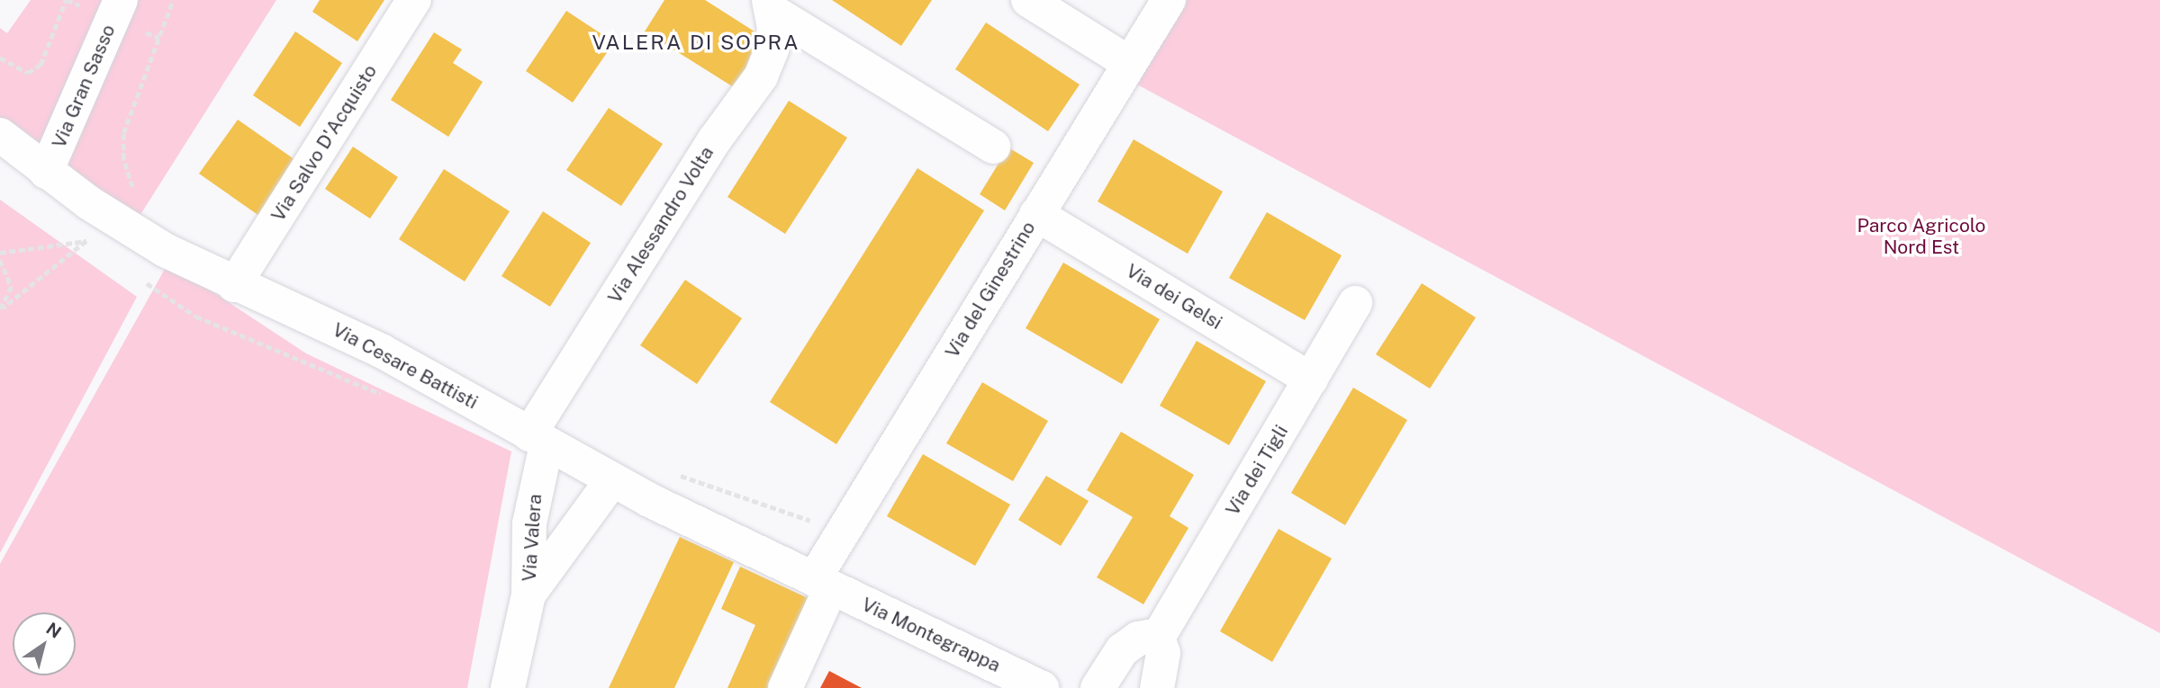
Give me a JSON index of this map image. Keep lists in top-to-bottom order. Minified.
{"streets":{"street":["Via Gran Sasso","Via Salvo D'Acquisto","Via Alessandro Volta","Via del Ginestrino","Via dei Gelsi","Via Cesare Battisti","Via dei Tigli","Via Valera","Via Montegrappa"]},"crossings":[["Via Gran Sasso","Via Cesare Battisti"],["Via Salvo D'Acquisto","Via Cesare Battisti"],["Via Alessandro Volta","Via Cesare Battisti"],["Via Alessandro Volta","Via Valera"],["Via del Ginestrino","Via dei Gelsi"],["Via del Ginestrino","Via Cesare Battisti"],["Via del Ginestrino","Via Montegrappa"],["Via dei Gelsi","Via dei Tigli"],["Via Cesare Battisti","Via Valera"],["Via Cesare Battisti","Via Montegrappa"]],"districts":["VALERA DI SOPRA"],"parks":["Parco Agricolo Nord Est"],"north":"top right"}
